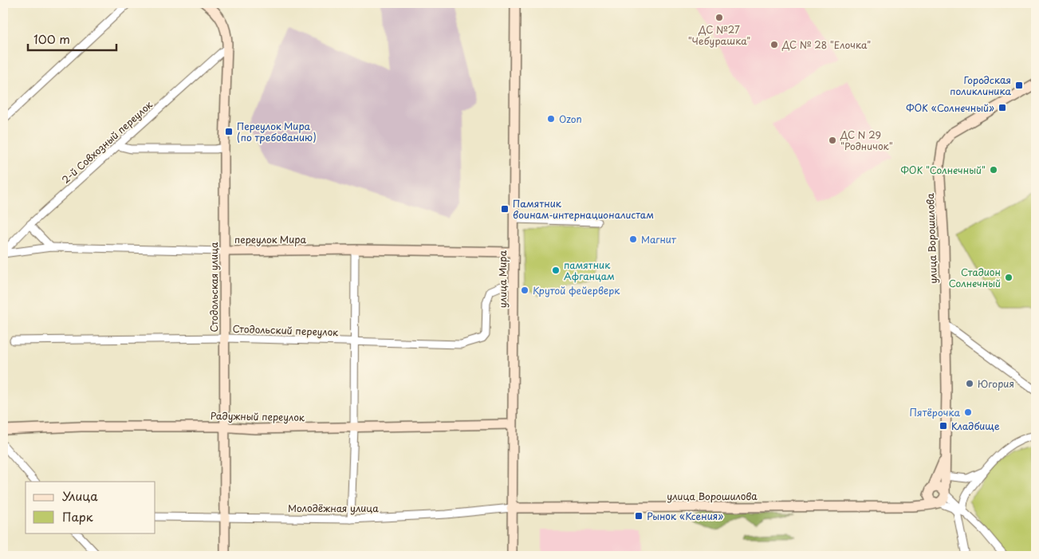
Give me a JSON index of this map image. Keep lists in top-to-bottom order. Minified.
{"streets":{"main road":["улица Ворошилова","переулок Мира","улица Мира","Стодольская улица","Радужный переулок"],"street":["2-й Совхозный переулок","Стодольский переулок","Молодёжная улица"]},"crossings":[["2-й Совхозный переулок","переулок Мира"],["2-й Совхозный переулок","Стодольская улица"],["улица Ворошилова","улица Мира"],["улица Ворошилова","Молодёжная улица"],["переулок Мира","улица Мира"],["переулок Мира","Стодольская улица"],["улица Мира","Стодольский переулок"],["улица Мира","Радужный переулок"],["улица Мира","Молодёжная улица"],["Стодольская улица","Стодольский переулок"],["Стодольская улица","Радужный переулок"],["Стодольская улица","Молодёжная улица"]],"places":{"other":["ДС №27 \"Чебурашка\"","ДС № 28 \"Елочка\"","Ozon","ДС N 29 \"Родничок\"","ФОК \"Солнечный\"","Магнит","памятник Афганцам","Стадион Солнечный","Крутой фейерверк","Югория","Пятёрочка"],"transit":["Городская поликлиника","ФОК «Солнечный»","Переулок Мира (по требованию)","Памятник воинам‐интернационалистам","Кладбище","Рынок «Ксения»"]},"legend":["Улица","Парк"],"scale_bar":"100 m"}
